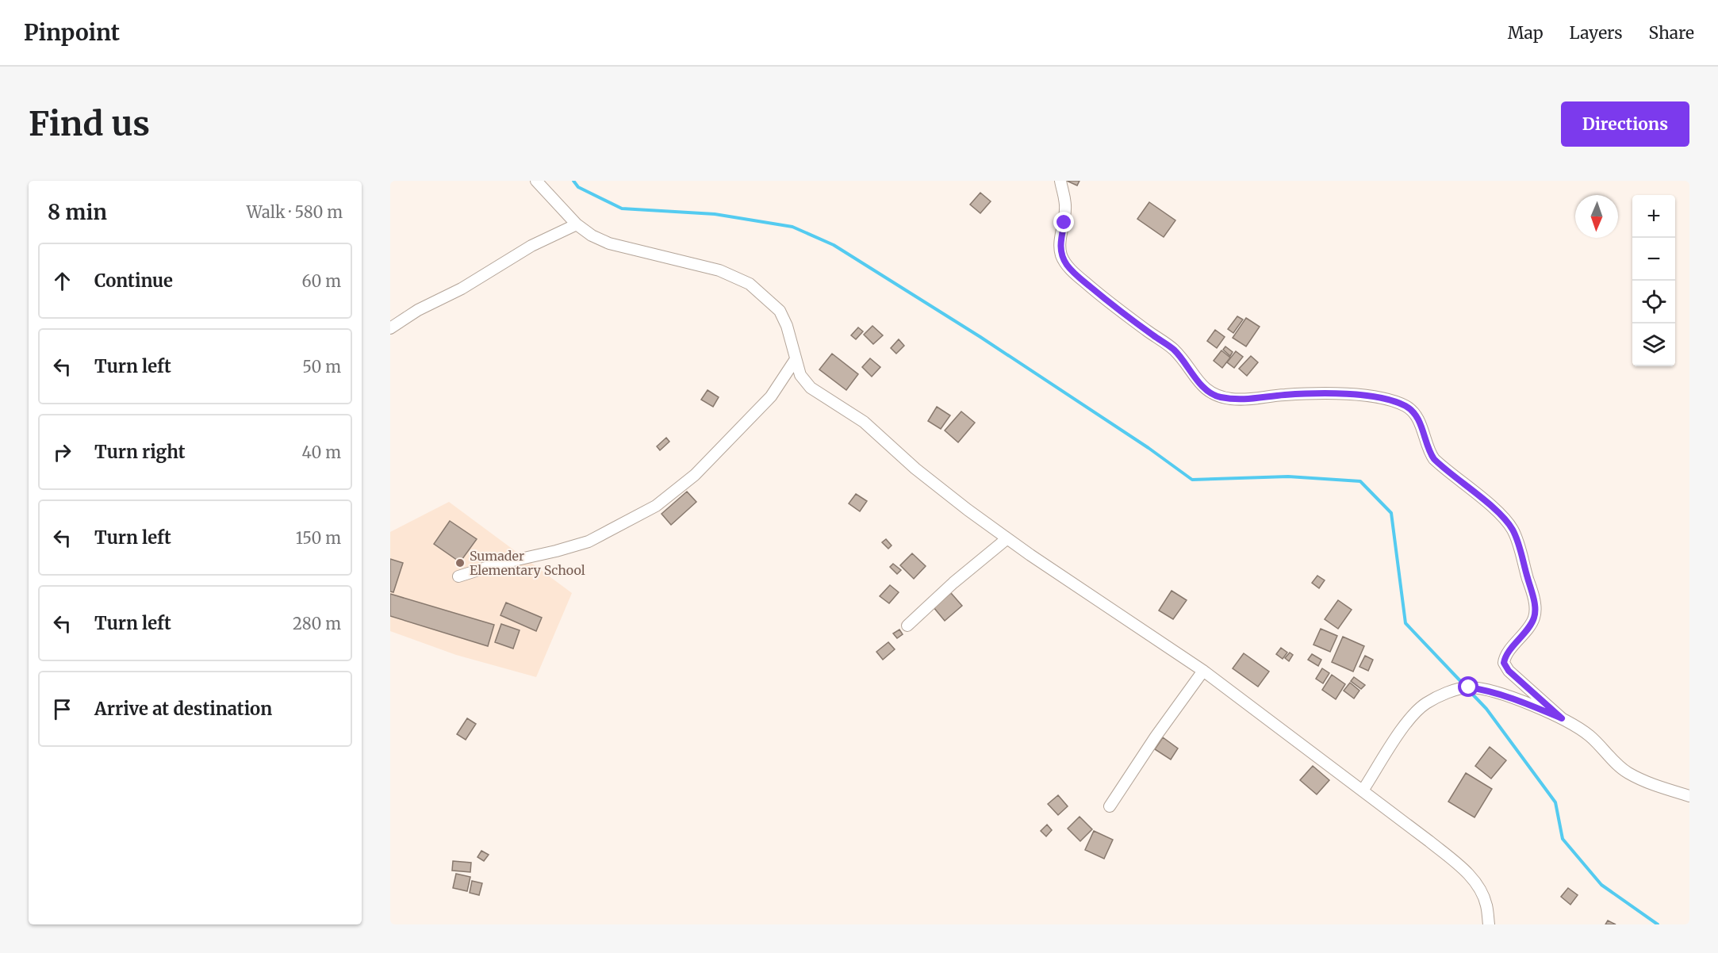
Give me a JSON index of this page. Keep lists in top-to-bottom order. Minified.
{"places":["Sumader Elementary School"],"north":"bottom","page":{"header":"Pinpoint","nav":["Map","Layers","Share"],"buttons":"Directions","title":"Find us","heading":["8 min","Walk · 580 m"],"map_buttons":["+","−"],"list":[["Continue","60 m"],["Turn left","50 m"],["Turn right","40 m"],["Turn left","150 m"],["Turn left","280 m"],"Arrive at destination"]}}
